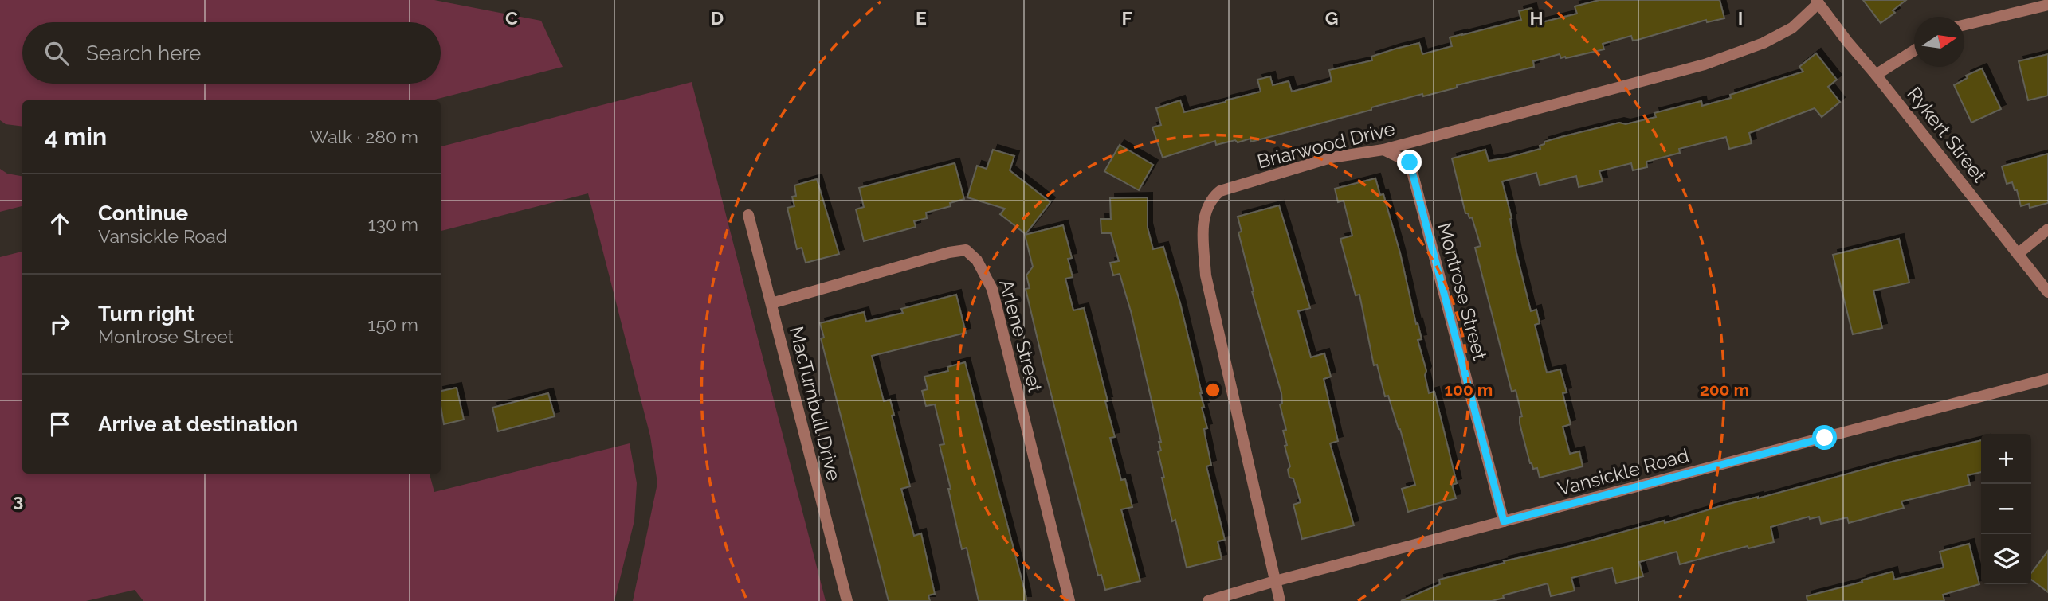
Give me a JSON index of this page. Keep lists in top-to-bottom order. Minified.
{"streets":{"street":["Rykert Street","Briarwood Drive","Montrose Street","Arlene Street","MacTurnbull Drive","Vansickle Road"]},"crossings":[["Rykert Street","Briarwood Drive"],["Briarwood Drive","Montrose Street"],["Briarwood Drive","Vansickle Road"],["Montrose Street","Vansickle Road"],["Arlene Street","MacTurnbull Drive"]],"north":"right","page":{"search":"Search here","heading":["4 min","Walk · 280 m"],"list":[["Continue","Vansickle Road","130 m"],["Turn right","Montrose Street","150 m"],"Arrive at destination"],"map_buttons":["+","−"]},"grid":{"columns":["C","D","E","F","G","H","I"],"rows":["3"]},"rings":["100 m","200 m"]}
